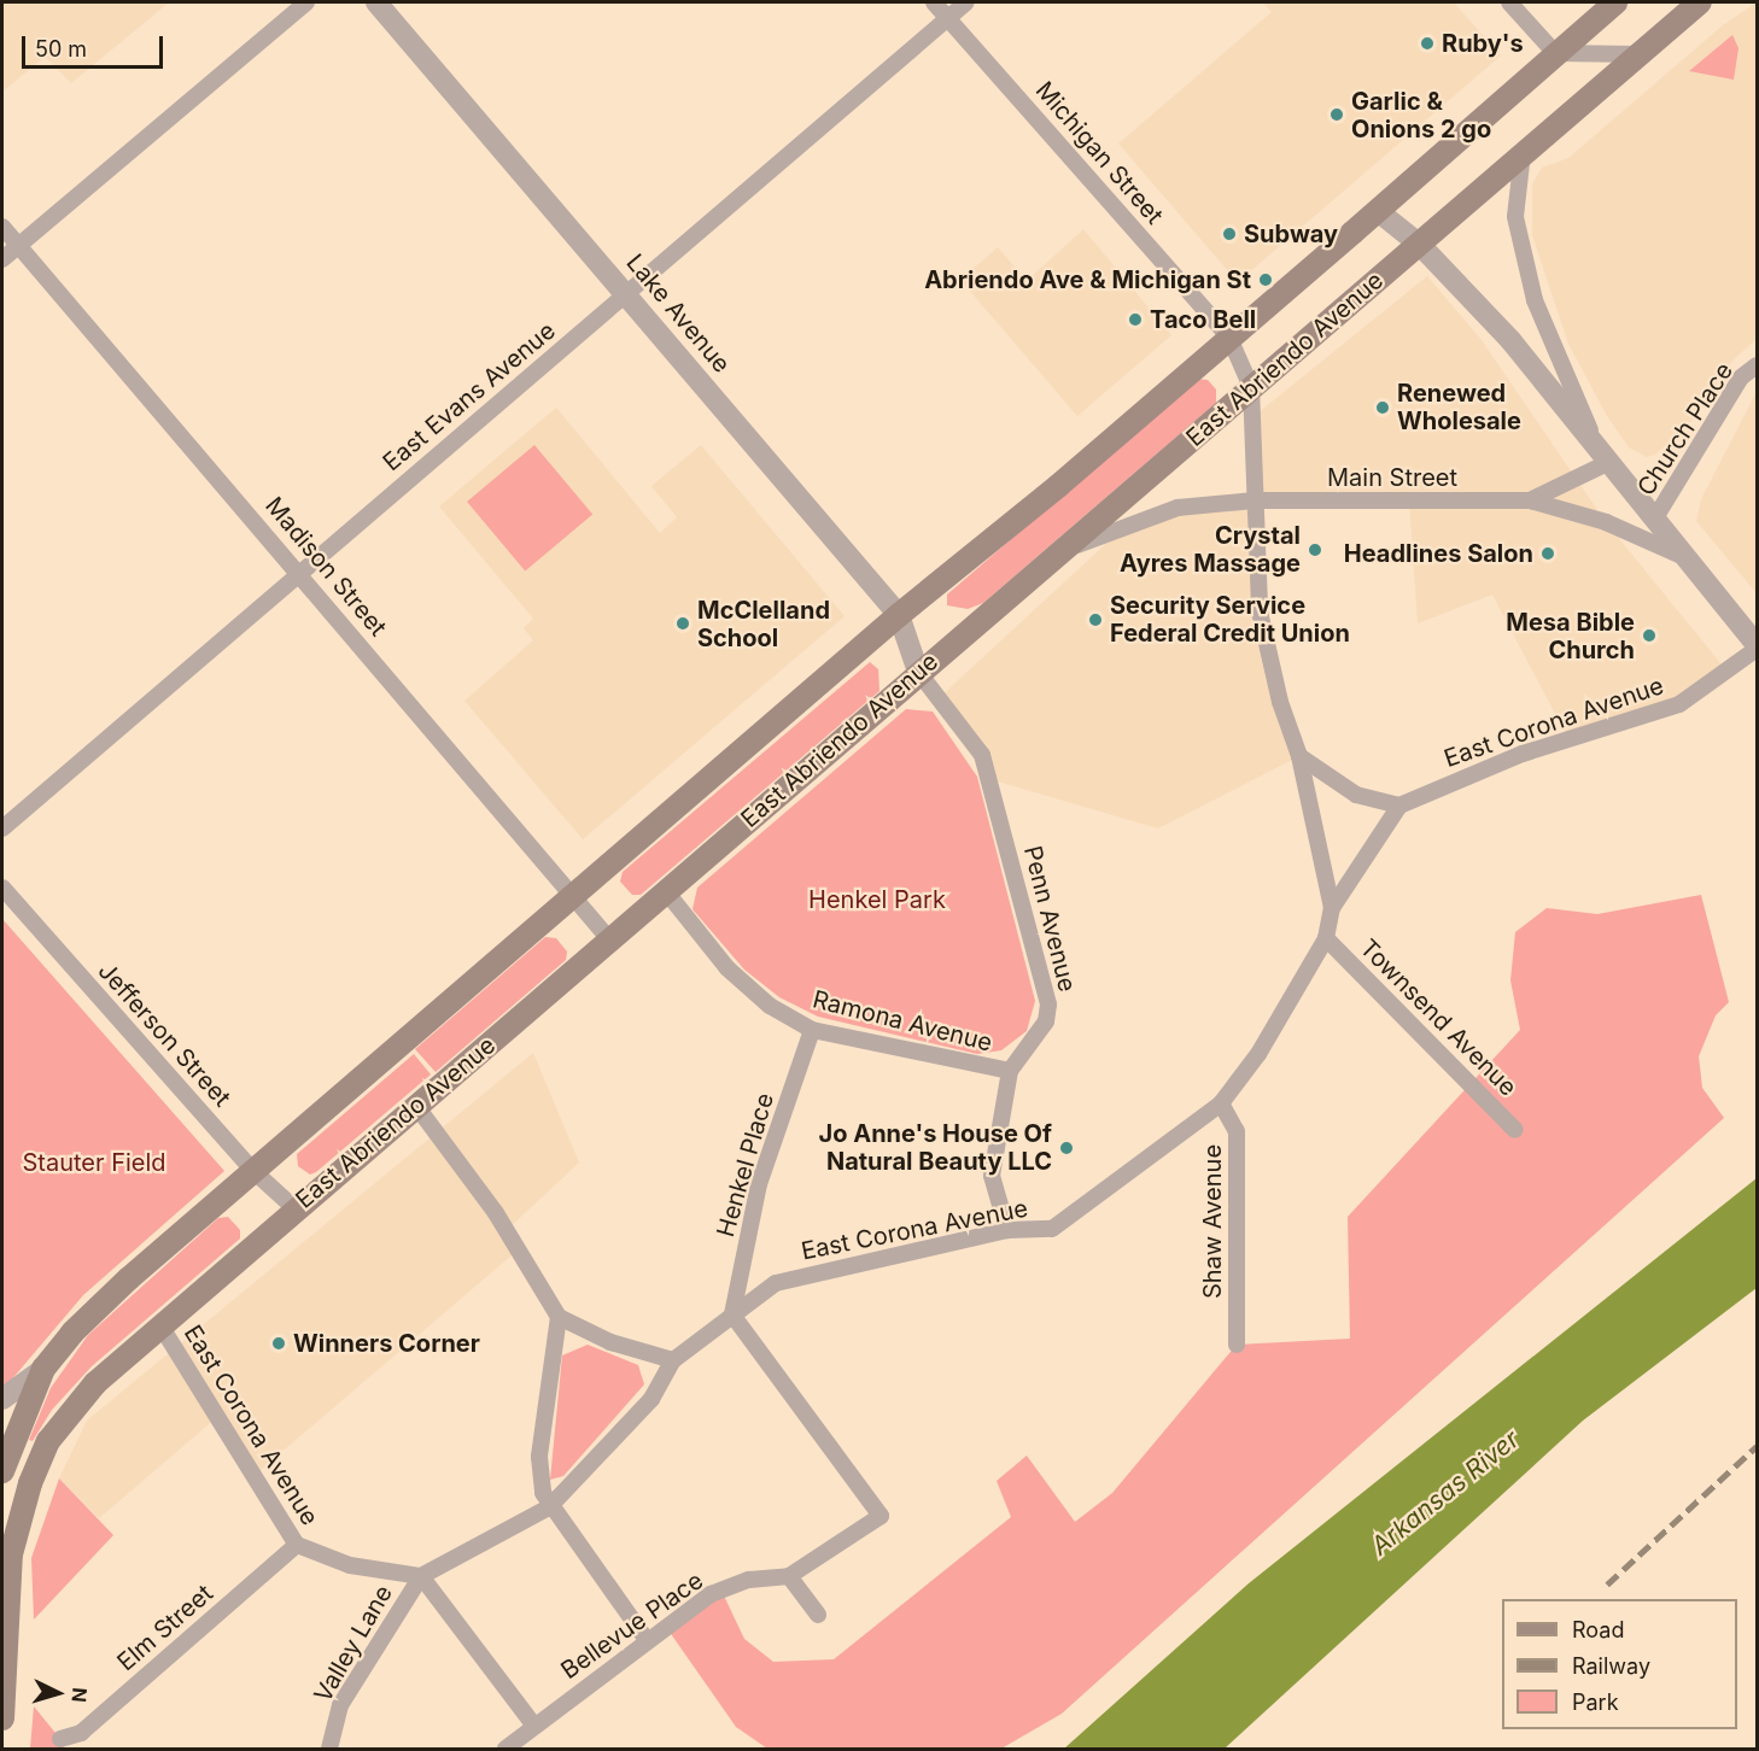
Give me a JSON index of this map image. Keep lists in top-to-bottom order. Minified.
{"streets":{"main road":["East Abriendo Avenue"],"street":["Michigan Street","Lake Avenue","East Evans Avenue","Church Place","Main Street","Madison Street","East Corona Avenue","Penn Avenue","Townsend Avenue","Ramona Avenue","Jefferson Street","Henkel Place","Shaw Avenue","Bellevue Place","Elm Street","Valley Lane"]},"crossings":[["Michigan Street","East Abriendo Avenue"],["Michigan Street","East Evans Avenue"],["Lake Avenue","East Abriendo Avenue"],["Lake Avenue","East Evans Avenue"],["Lake Avenue","Penn Avenue"],["East Abriendo Avenue","Main Street"],["East Abriendo Avenue","Madison Street"],["East Abriendo Avenue","East Corona Avenue"],["East Abriendo Avenue","Penn Avenue"],["East Abriendo Avenue","Ramona Avenue"],["East Abriendo Avenue","Jefferson Street"],["East Evans Avenue","Madison Street"],["East Corona Avenue","Penn Avenue"],["East Corona Avenue","Townsend Avenue"],["East Corona Avenue","Henkel Place"],["East Corona Avenue","Shaw Avenue"],["East Corona Avenue","Bellevue Place"],["East Corona Avenue","Elm Street"],["East Corona Avenue","Valley Lane"],["Penn Avenue","Ramona Avenue"],["Ramona Avenue","Henkel Place"],["Henkel Place","Bellevue Place"],["Bellevue Place","Valley Lane"]],"water":["Arkansas River"],"parks":["Henkel Park","Stauter Field"],"places":["Ruby's","Garlic & Onions 2 go","Subway","Abriendo Ave & Michigan St","Taco Bell","Renewed Wholesale","Crystal Ayres Massage","Headlines Salon","Security Service Federal Credit Union","McClelland School","Mesa Bible Church","Jo Anne's House Of Natural Beauty LLC","Winners Corner"],"legend":["Road","Railway","Park"],"scale_bar":"50 m","north":"right"}
